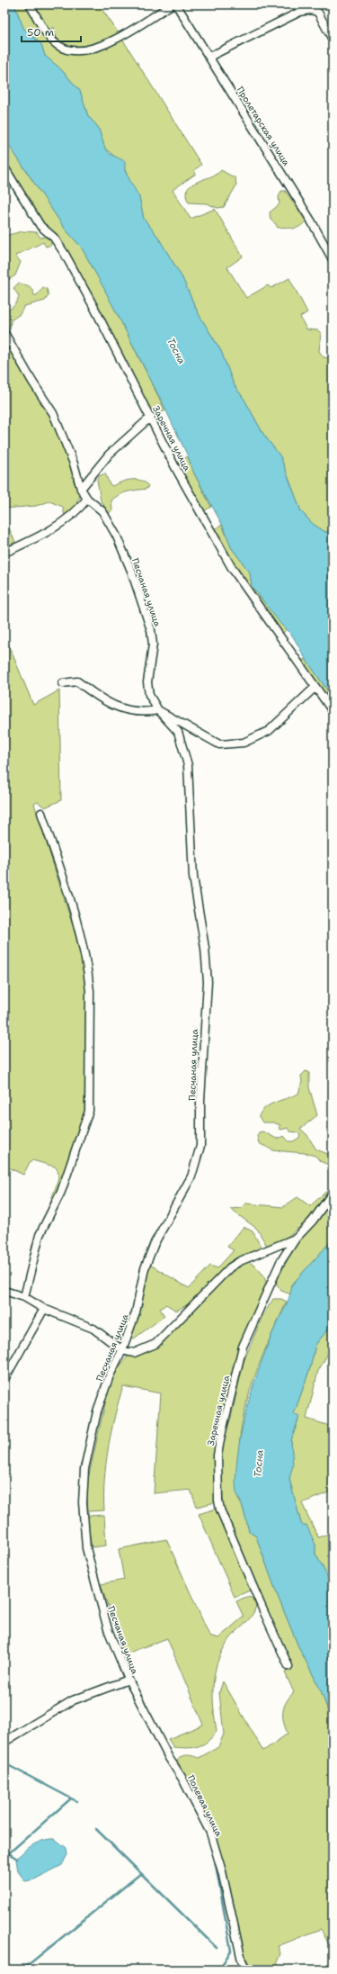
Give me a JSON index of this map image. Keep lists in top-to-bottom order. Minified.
{"streets":{"street":["Пролетарская улица","Заречная улица","Песчаная улица","Полевая улица"]},"crossings":[["Песчаная улица","Полевая улица"]],"water":["Тосна"],"scale_bar":"50 m"}
